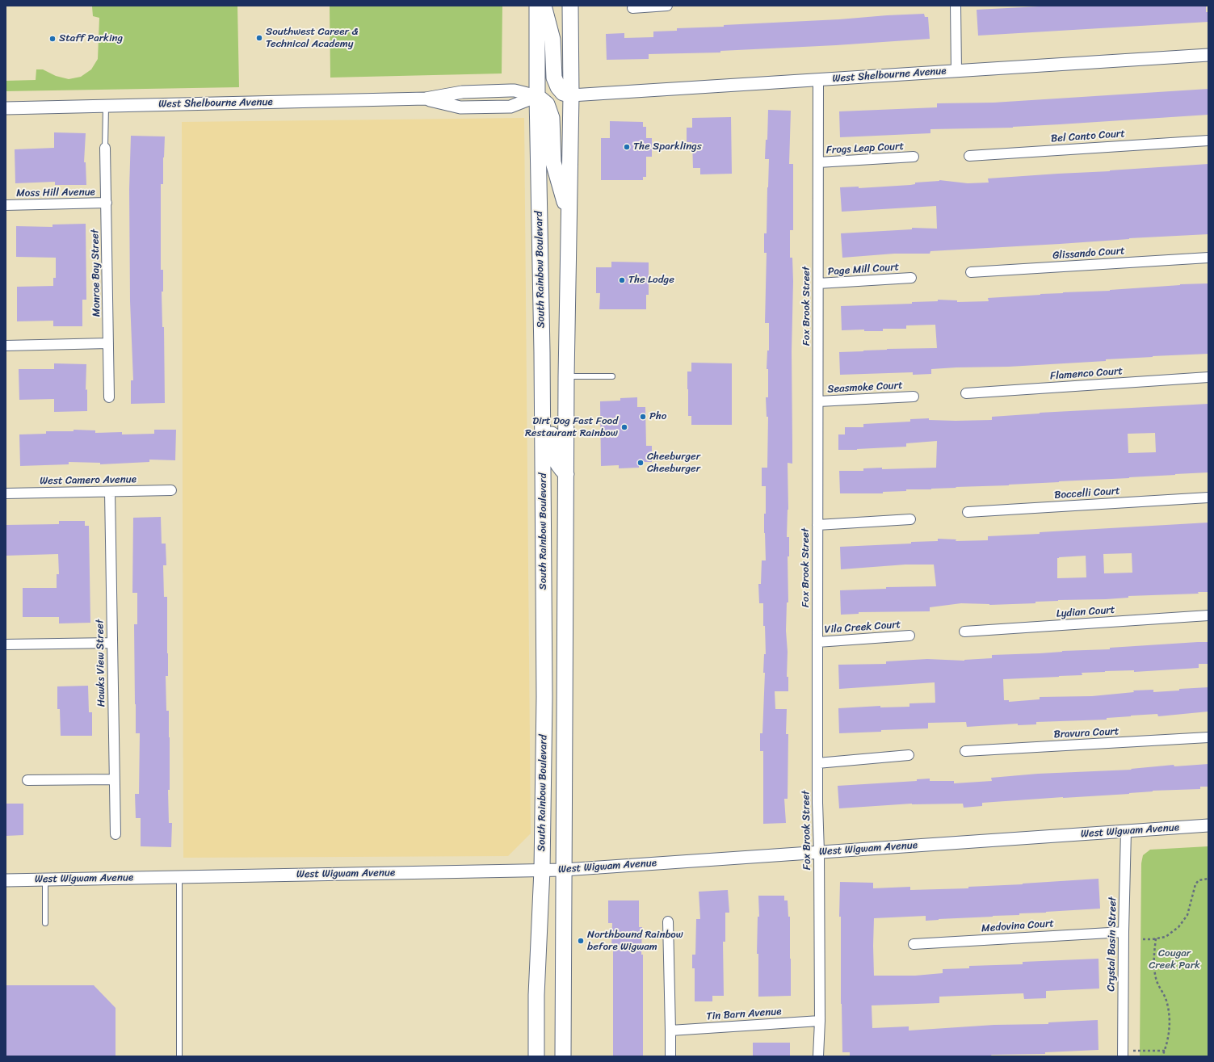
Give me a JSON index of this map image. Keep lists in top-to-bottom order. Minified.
{"streets":{"main road":["South Rainbow Boulevard"],"street":["West Shelbourne Avenue","Bel Canto Court","Frogs Leap Court","Moss Hill Avenue","Glissando Court","Page Mill Court","Monroe Bay Street","Fox Brook Street","Flamenco Court","Seasmoke Court","West Camero Avenue","Boccelli Court","Lydian Court","Vila Creek Court","Hawks View Street","Bravura Court","West Wigwam Avenue","Medovina Court","Crystal Basin Street","Tin Barn Avenue"]},"crossings":[["West Shelbourne Avenue","South Rainbow Boulevard"],["West Shelbourne Avenue","Fox Brook Street"],["Frogs Leap Court","Fox Brook Street"],["Moss Hill Avenue","Monroe Bay Street"],["South Rainbow Boulevard","West Wigwam Avenue"],["Page Mill Court","Fox Brook Street"],["Fox Brook Street","Seasmoke Court"],["Fox Brook Street","Vila Creek Court"],["Fox Brook Street","West Wigwam Avenue"],["Fox Brook Street","Tin Barn Avenue"],["West Camero Avenue","Hawks View Street"],["West Wigwam Avenue","Crystal Basin Street"],["Medovina Court","Crystal Basin Street"]],"parks":["Cougar Creek Park"],"places":["Southwest Career & Technical Academy","Staff Parking","The Sparklings","The Lodge","Pho","Dirt Dog Fast Food Restaurant Rainbow","Cheeburger Cheeburger","Northbound Rainbow before Wigwam"]}
